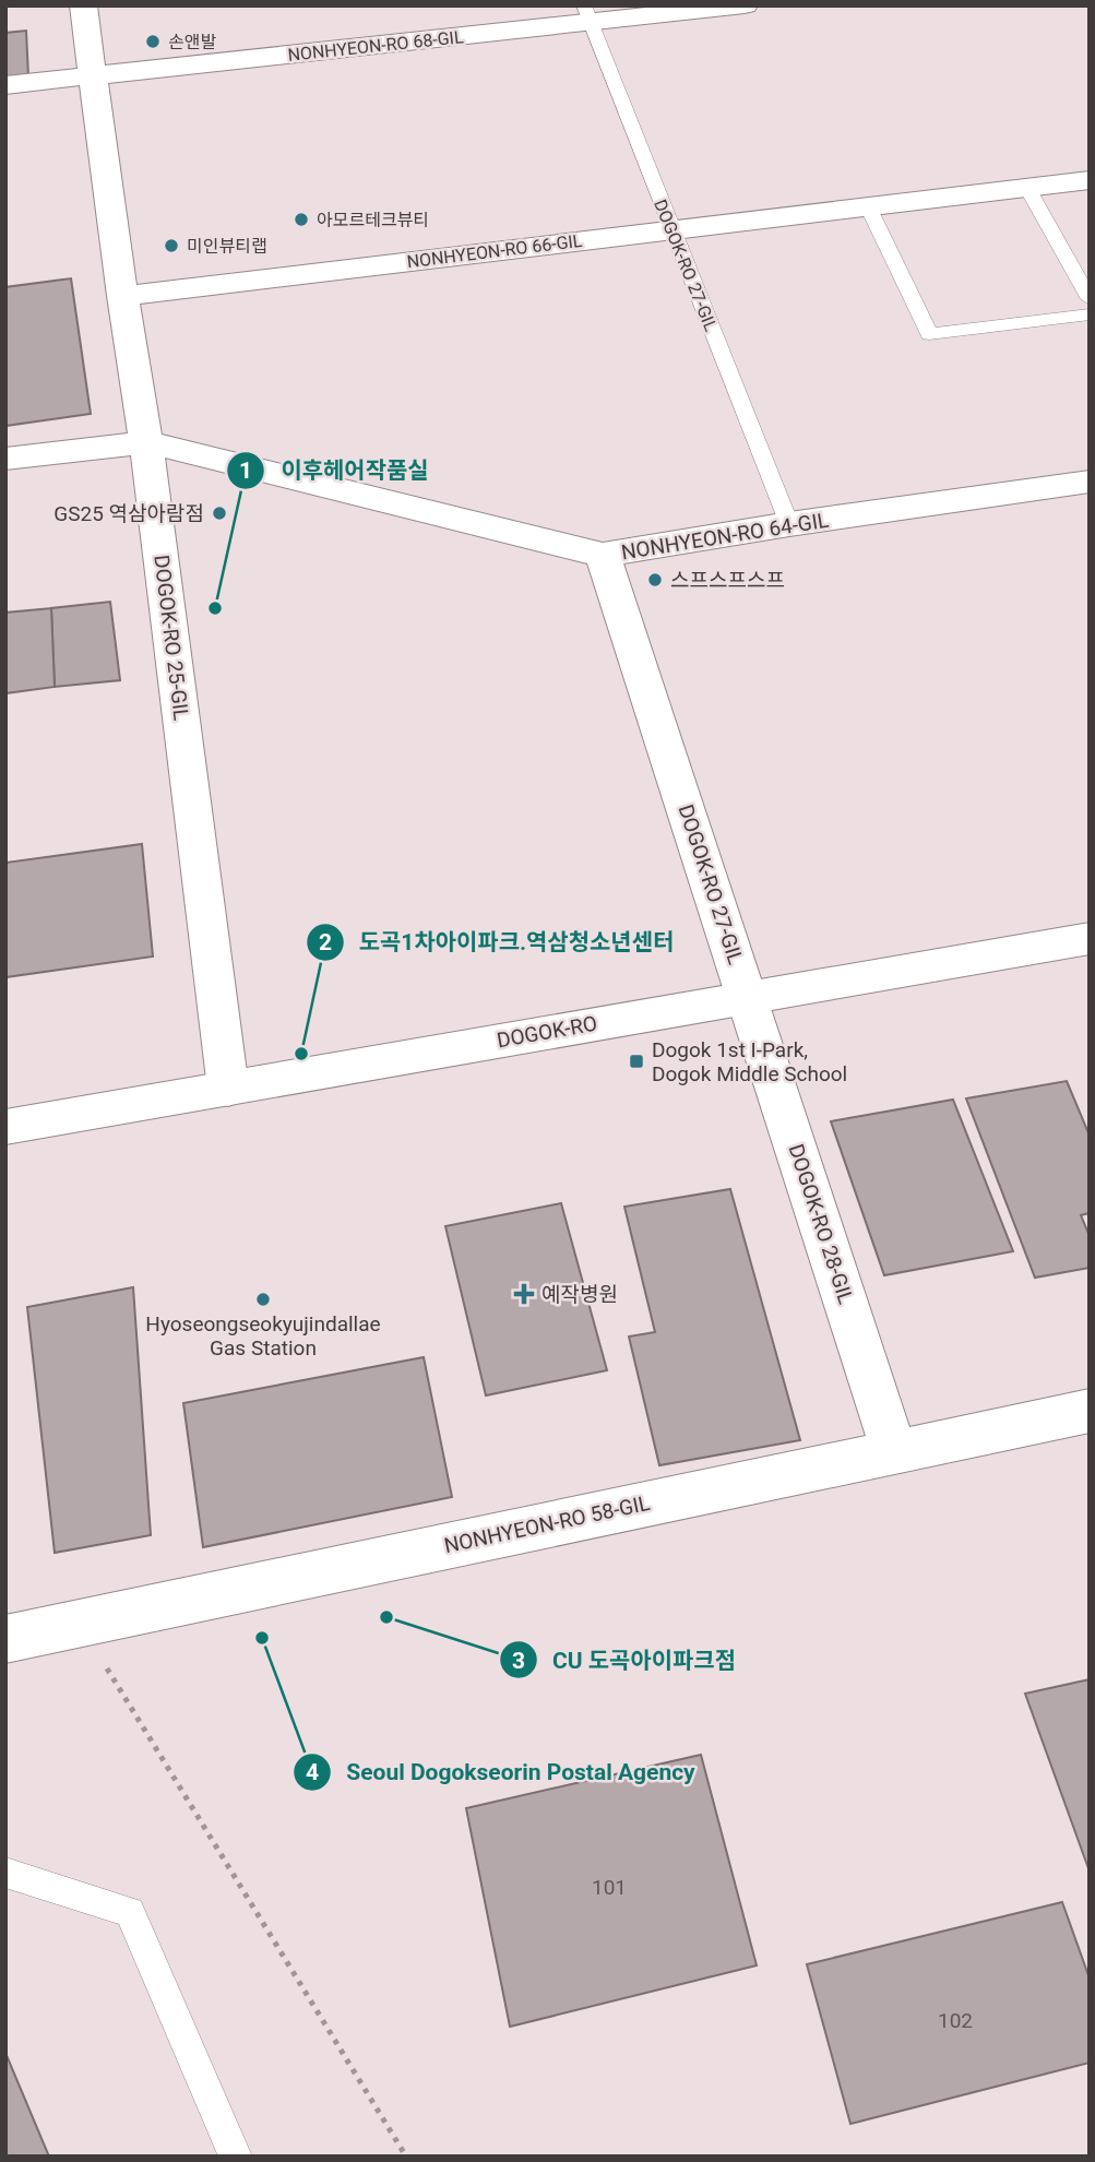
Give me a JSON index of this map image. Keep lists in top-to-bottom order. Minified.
{"streets":{"street":["NONHYEON-RO 68-GIL","NONHYEON-RO 66-GIL","DOGOK-RO 27-GIL","NONHYEON-RO 64-GIL","DOGOK-RO 25-GIL","DOGOK-RO","DOGOK-RO 28-GIL","NONHYEON-RO 58-GIL"]},"crossings":[["NONHYEON-RO 68-GIL","DOGOK-RO 27-GIL"],["NONHYEON-RO 68-GIL","DOGOK-RO 25-GIL"],["NONHYEON-RO 66-GIL","DOGOK-RO 27-GIL"],["NONHYEON-RO 66-GIL","DOGOK-RO 25-GIL"],["DOGOK-RO 27-GIL","NONHYEON-RO 64-GIL"],["DOGOK-RO 27-GIL","DOGOK-RO"],["DOGOK-RO 27-GIL","DOGOK-RO 28-GIL"],["NONHYEON-RO 64-GIL","DOGOK-RO 25-GIL"],["DOGOK-RO 25-GIL","DOGOK-RO"],["DOGOK-RO","DOGOK-RO 28-GIL"],["DOGOK-RO 28-GIL","NONHYEON-RO 58-GIL"]],"places":{"other":["손앤발","아모르테크뷰티","미인뷰티랩","GS25 역삼아람점","스프스프스프","이후헤어작품실","도곡1차아이파크.역삼청소년센터","Hyoseongseokyujindallae Gas Station","CU 도곡아이파크점","Seoul Dogokseorin Postal Agency"],"transit":["Dogok 1st I-Park, Dogok Middle School"],"health":["예작병원"]},"house_numbers":["101","102"]}
